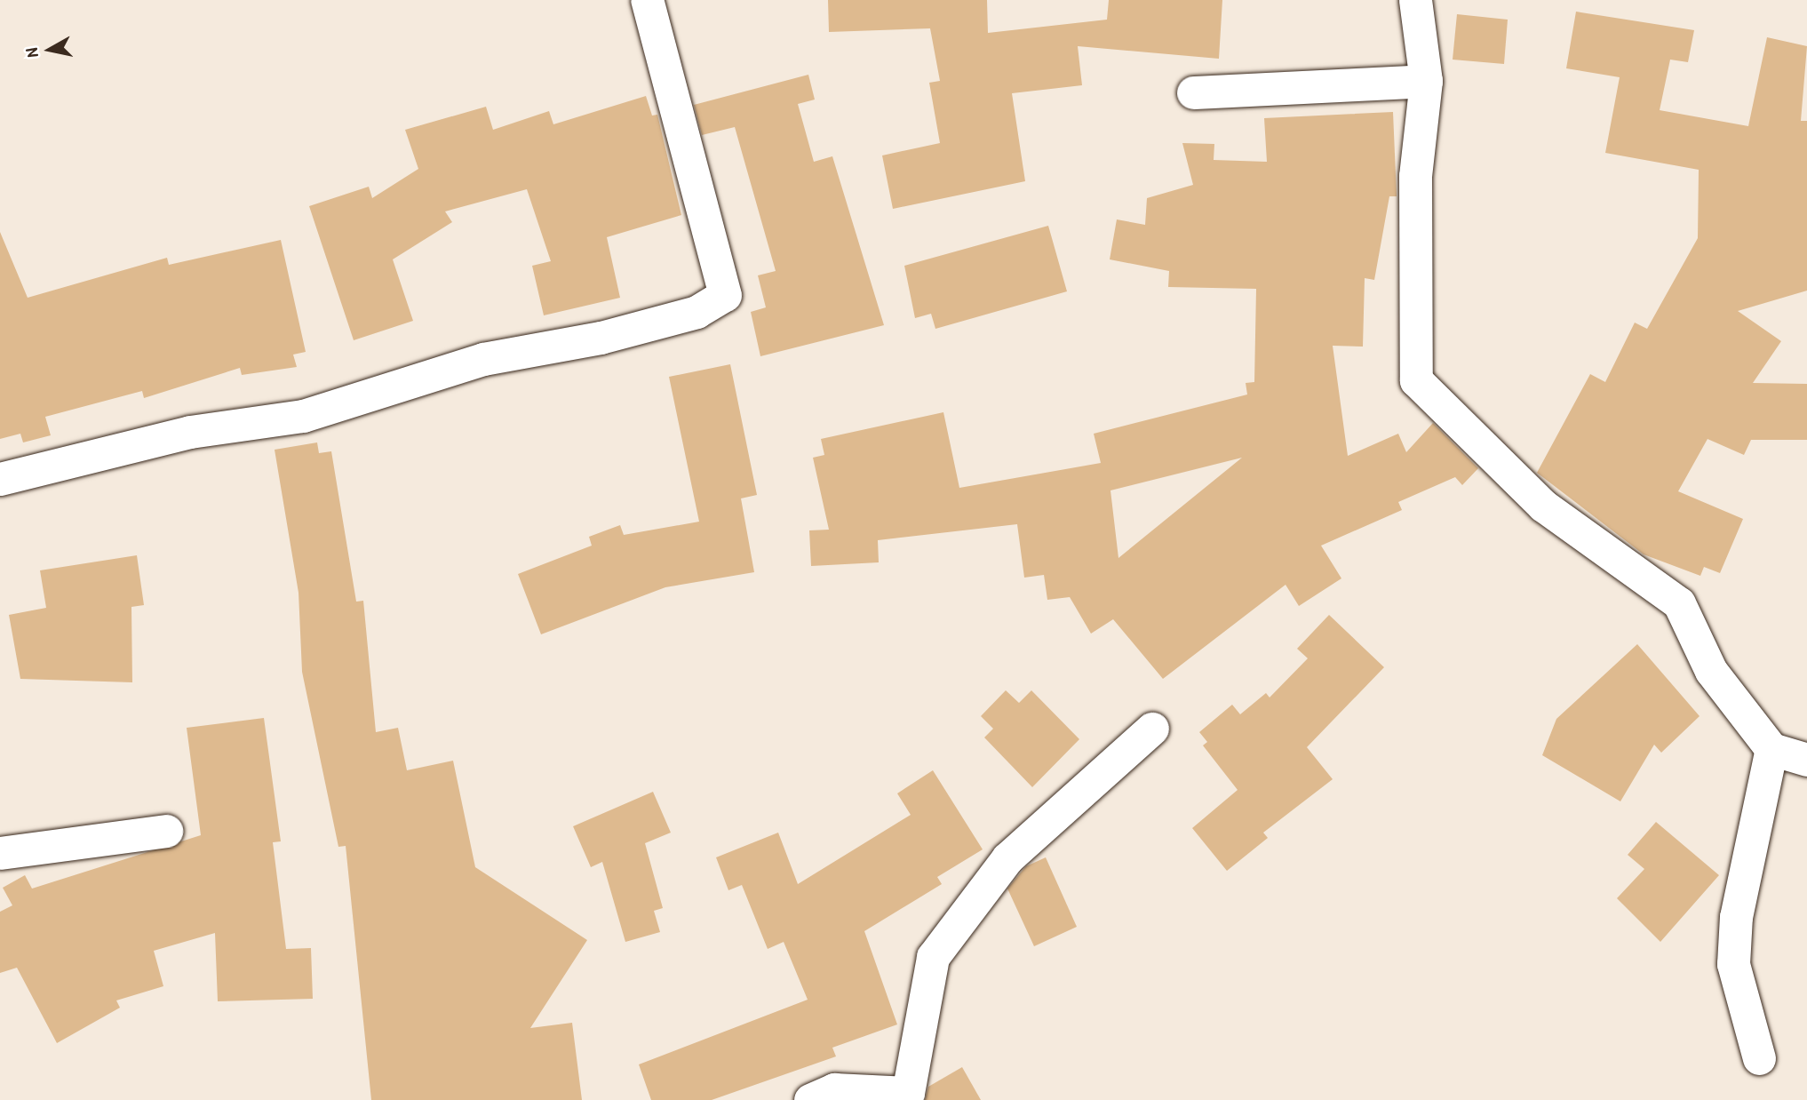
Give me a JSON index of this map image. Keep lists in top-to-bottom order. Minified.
{"north":"left"}
